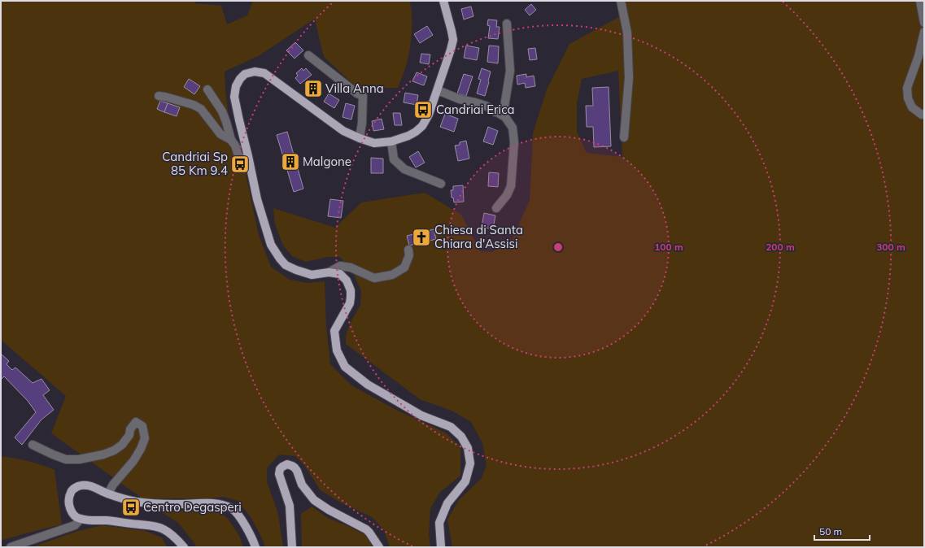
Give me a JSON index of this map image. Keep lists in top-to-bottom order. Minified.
{"places":{"building":["Villa Anna","Malgone"],"bus stop":["Candriai Erica","Candriai Sp 85 Km 9.4","Centro Degasperi"],"church":["Chiesa di Santa Chiara d'Assisi"]},"scale_bar":"50 m","rings":["100 m","200 m","300 m"]}
